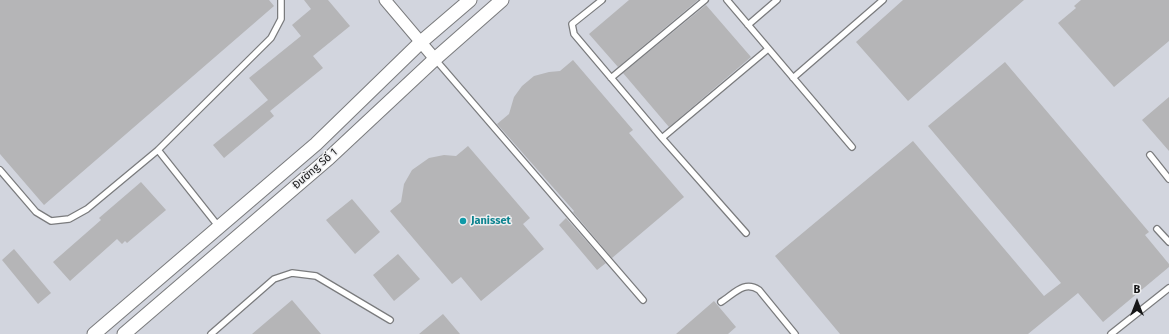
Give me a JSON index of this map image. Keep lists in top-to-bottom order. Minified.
{"streets":{"street":["Đường Số 1"]},"places":["Janisset"],"north":"top"}
